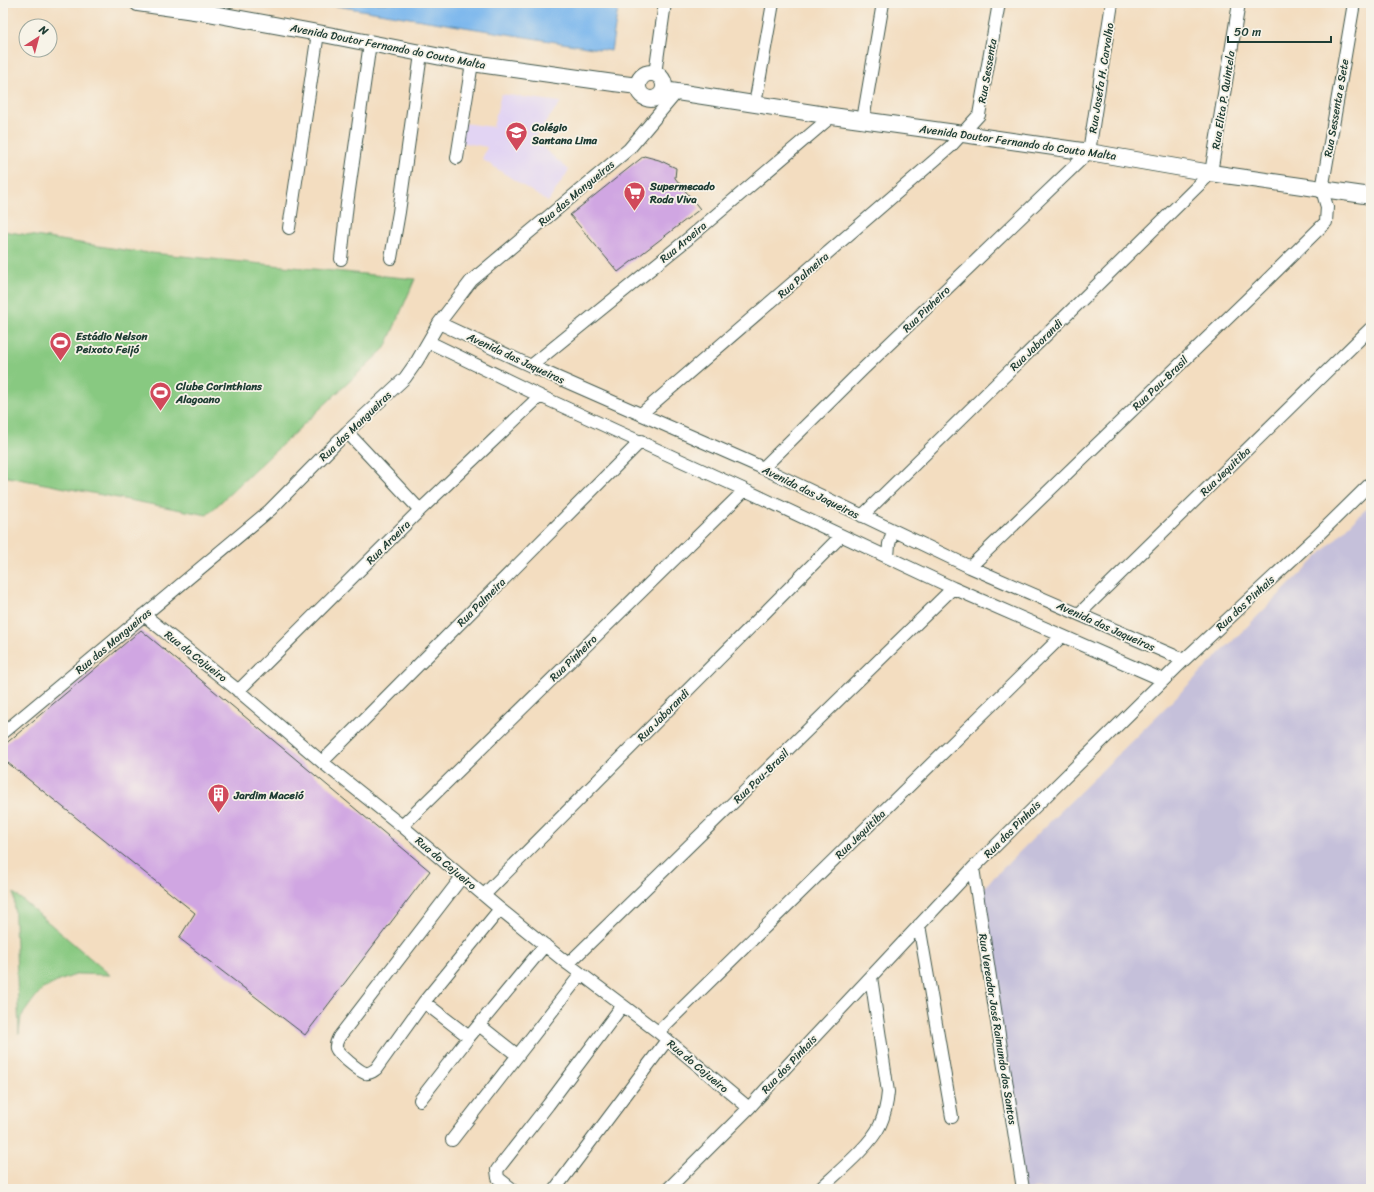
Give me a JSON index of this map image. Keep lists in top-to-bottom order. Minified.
{"streets":{"street":["Avenida Doutor Fernando do Couto Malta","Rua Sessenta","Rua Josefa H. Carvalho","Rua Elita P. Quintela","Rua Sessenta e Sete","Rua das Mangueiras","Rua Aroeira","Rua Palmeira","Rua Pinheiro","Rua Jaborandi","Avenida das Jaqueiras","Rua Pau-Brasil","Rua Jequitiba","Rua dos Pinhais","Rua do Cajueiro","Rua Vereador José Raimundo dos Santos"]},"crossings":[["Avenida Doutor Fernando do Couto Malta","Rua Sessenta"],["Avenida Doutor Fernando do Couto Malta","Rua Josefa H. Carvalho"],["Avenida Doutor Fernando do Couto Malta","Rua Elita P. Quintela"],["Avenida Doutor Fernando do Couto Malta","Rua Sessenta e Sete"],["Avenida Doutor Fernando do Couto Malta","Rua das Mangueiras"],["Avenida Doutor Fernando do Couto Malta","Rua Aroeira"],["Avenida Doutor Fernando do Couto Malta","Rua Palmeira"],["Avenida Doutor Fernando do Couto Malta","Rua Pinheiro"],["Avenida Doutor Fernando do Couto Malta","Rua Jaborandi"],["Avenida Doutor Fernando do Couto Malta","Rua Pau-Brasil"],["Rua Sessenta","Rua Palmeira"],["Rua Josefa H. Carvalho","Rua Pinheiro"],["Rua Elita P. Quintela","Rua Jaborandi"],["Rua Sessenta e Sete","Rua Pau-Brasil"],["Rua das Mangueiras","Avenida das Jaqueiras"],["Rua das Mangueiras","Rua do Cajueiro"],["Rua Aroeira","Avenida das Jaqueiras"],["Rua Aroeira","Rua do Cajueiro"],["Rua Palmeira","Avenida das Jaqueiras"],["Rua Palmeira","Rua do Cajueiro"],["Rua Pinheiro","Avenida das Jaqueiras"],["Rua Pinheiro","Rua do Cajueiro"],["Rua Jaborandi","Avenida das Jaqueiras"],["Rua Jaborandi","Rua do Cajueiro"],["Avenida das Jaqueiras","Rua Pau-Brasil"],["Avenida das Jaqueiras","Rua Jequitiba"],["Avenida das Jaqueiras","Rua dos Pinhais"],["Rua Pau-Brasil","Rua do Cajueiro"],["Rua Jequitiba","Rua do Cajueiro"],["Rua dos Pinhais","Rua do Cajueiro"],["Rua dos Pinhais","Rua Vereador José Raimundo dos Santos"]],"places":{"school or university":["Colégio Santana Lima"],"supermarket":["Supermecado Roda Viva"],"sports":["Estádio Nelson Peixoto Feijó","Clube Corinthians Alagoano"],"building":["Jardim Maceió"]},"scale_bar":"50 m","north":"top right"}
